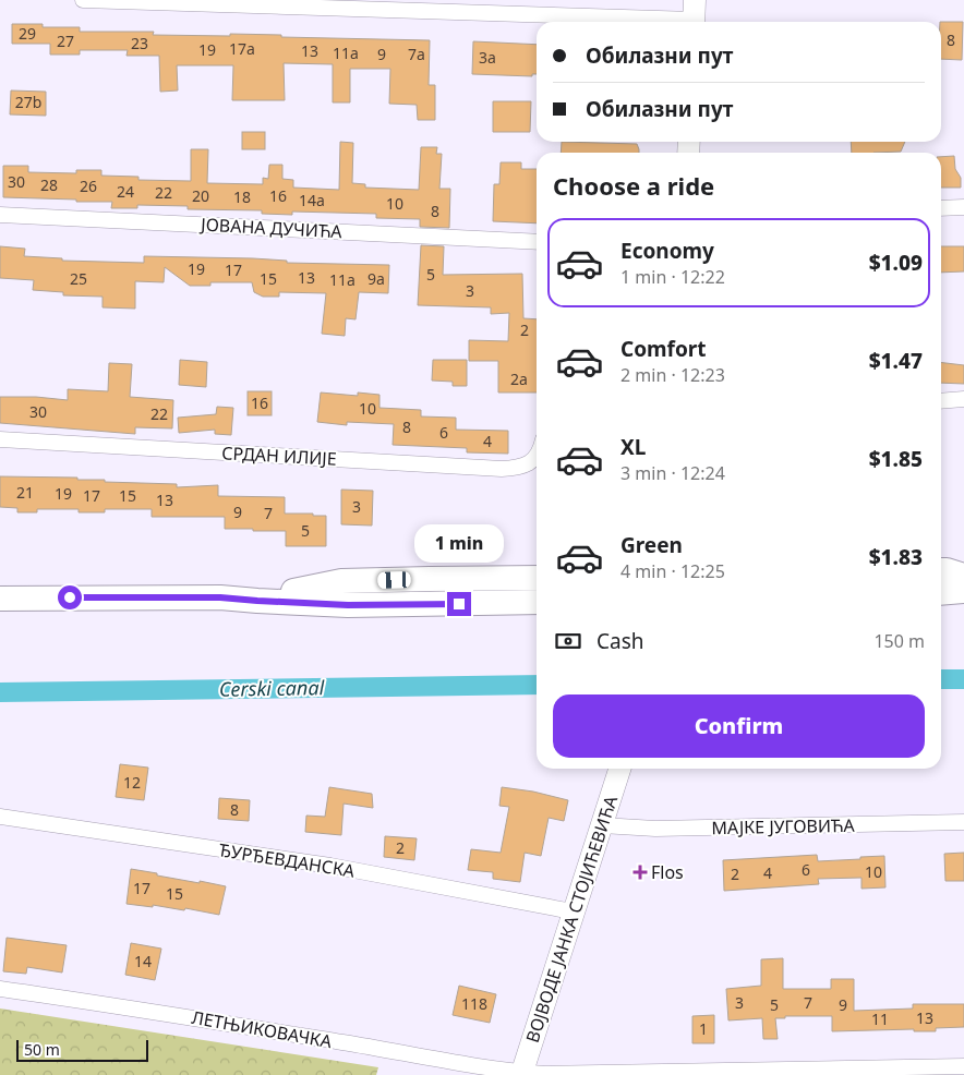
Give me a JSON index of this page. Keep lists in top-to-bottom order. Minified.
{"streets":{"street":["ЈОВАНА ДУЧИЋА","СРДАН ИЛИЈЕ","МАЈКЕ ЈУГОВИЋА","ЂУРЂЕВДАНСКА","ВОЈВОДЕ ЈАНКА СТОЈИЋЕВИЋА","ЛЕТЊИКОВАЧКА"]},"crossings":[["МАЈКЕ ЈУГОВИЋА","ВОЈВОДЕ ЈАНКА СТОЈИЋЕВИЋА"],["ЂУРЂЕВДАНСКА","ВОЈВОДЕ ЈАНКА СТОЈИЋЕВИЋА"],["ВОЈВОДЕ ЈАНКА СТОЈИЋЕВИЋА","ЛЕТЊИКОВАЧКА"]],"water":["Cerski canal"],"places":{"health":["Flos"]},"house_numbers":["29","8","27","23","17a","19","13","11a","9","7a","3a","27b","30","28","26","24","22","20","16","18","14a","10","8","19","17","5","13","25","15","9a","11a","3","2","2a","16","10","30","22","8","6","4","21","19","17","15","13","3","9","7","5","12","8","2","6","10","4","2","17","15","14","3","7","118","5","9","13","11","1"],"scale_bar":"50 m","page":{"banner":["Обилазни пут","Обилазни пут"],"heading":"Choose a ride","list":[{"name":"Economy","note":"1 min · 12:22","value":"$1.09"},{"name":"Comfort","note":"2 min · 12:23","value":"$1.47"},{"name":"XL","note":"3 min · 12:24","value":"$1.85"},{"name":"Green","note":"4 min · 12:25","value":"$1.83"}],"bubble":"1 min","pay":["Cash","150 m"],"buttons":"Confirm","scale":"50 m"}}
